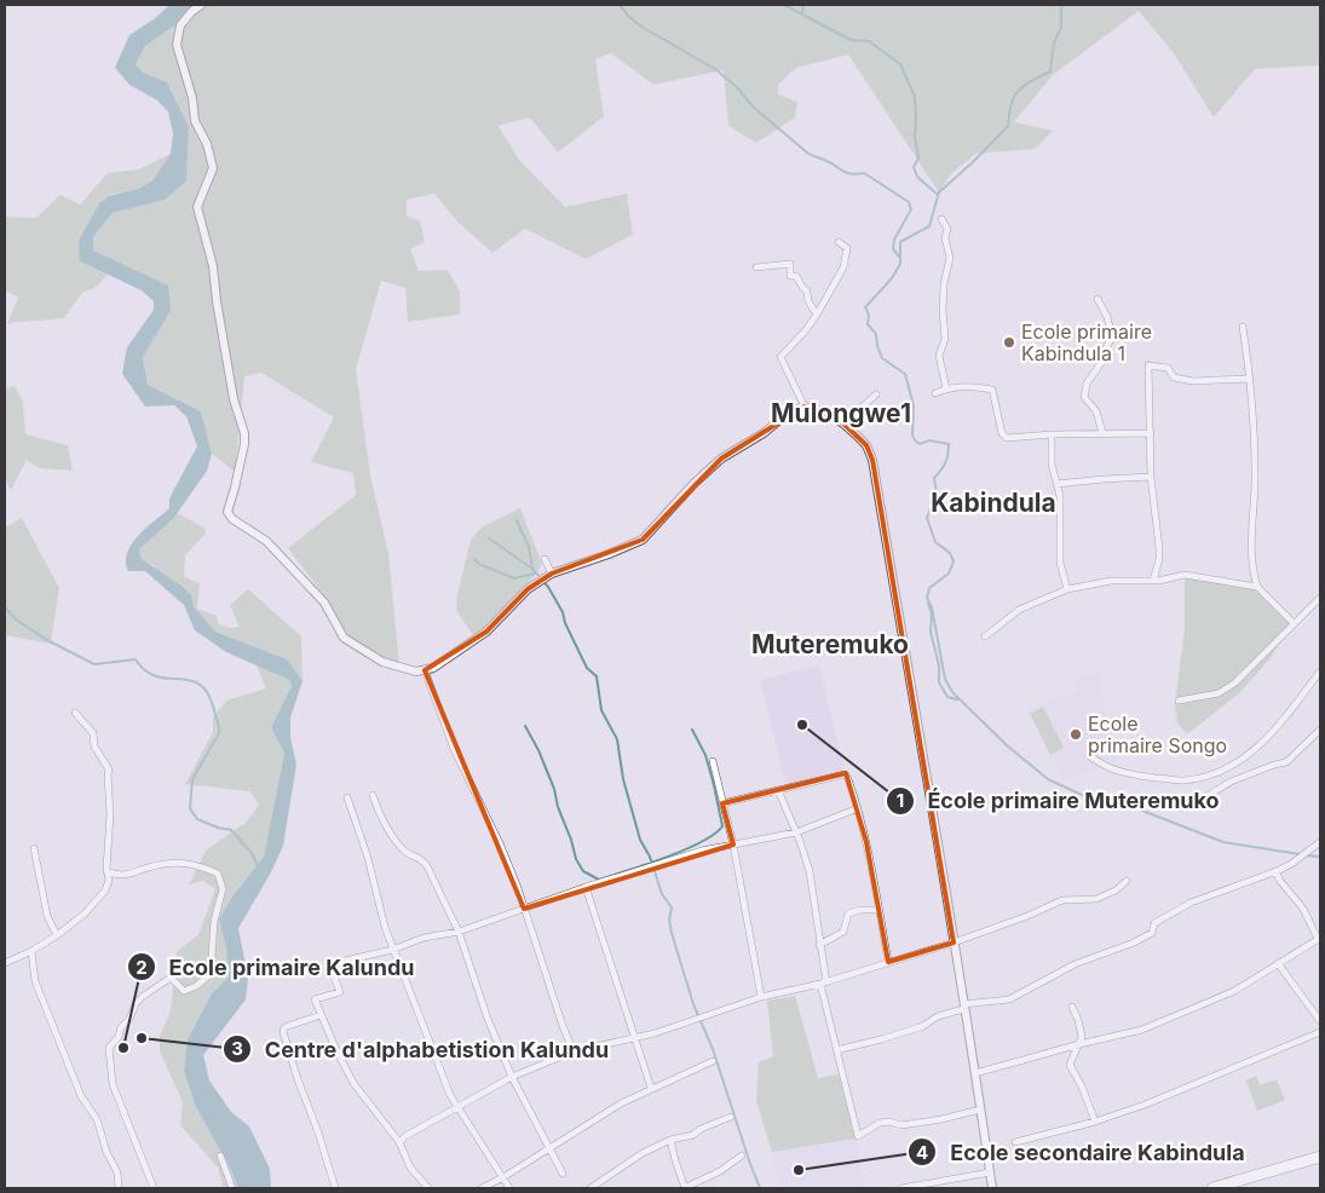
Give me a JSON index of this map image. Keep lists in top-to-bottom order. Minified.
{"districts":["Mulongwe1","Kabindula","Muteremuko"],"places":["Ecole primaire Kabindula 1","École primaire Muteremuko","Ecole primaire Songo","Centre d'alphabetistion Kalundu","Ecole primaire Kalundu","Ecole secondaire Kabindula"]}
